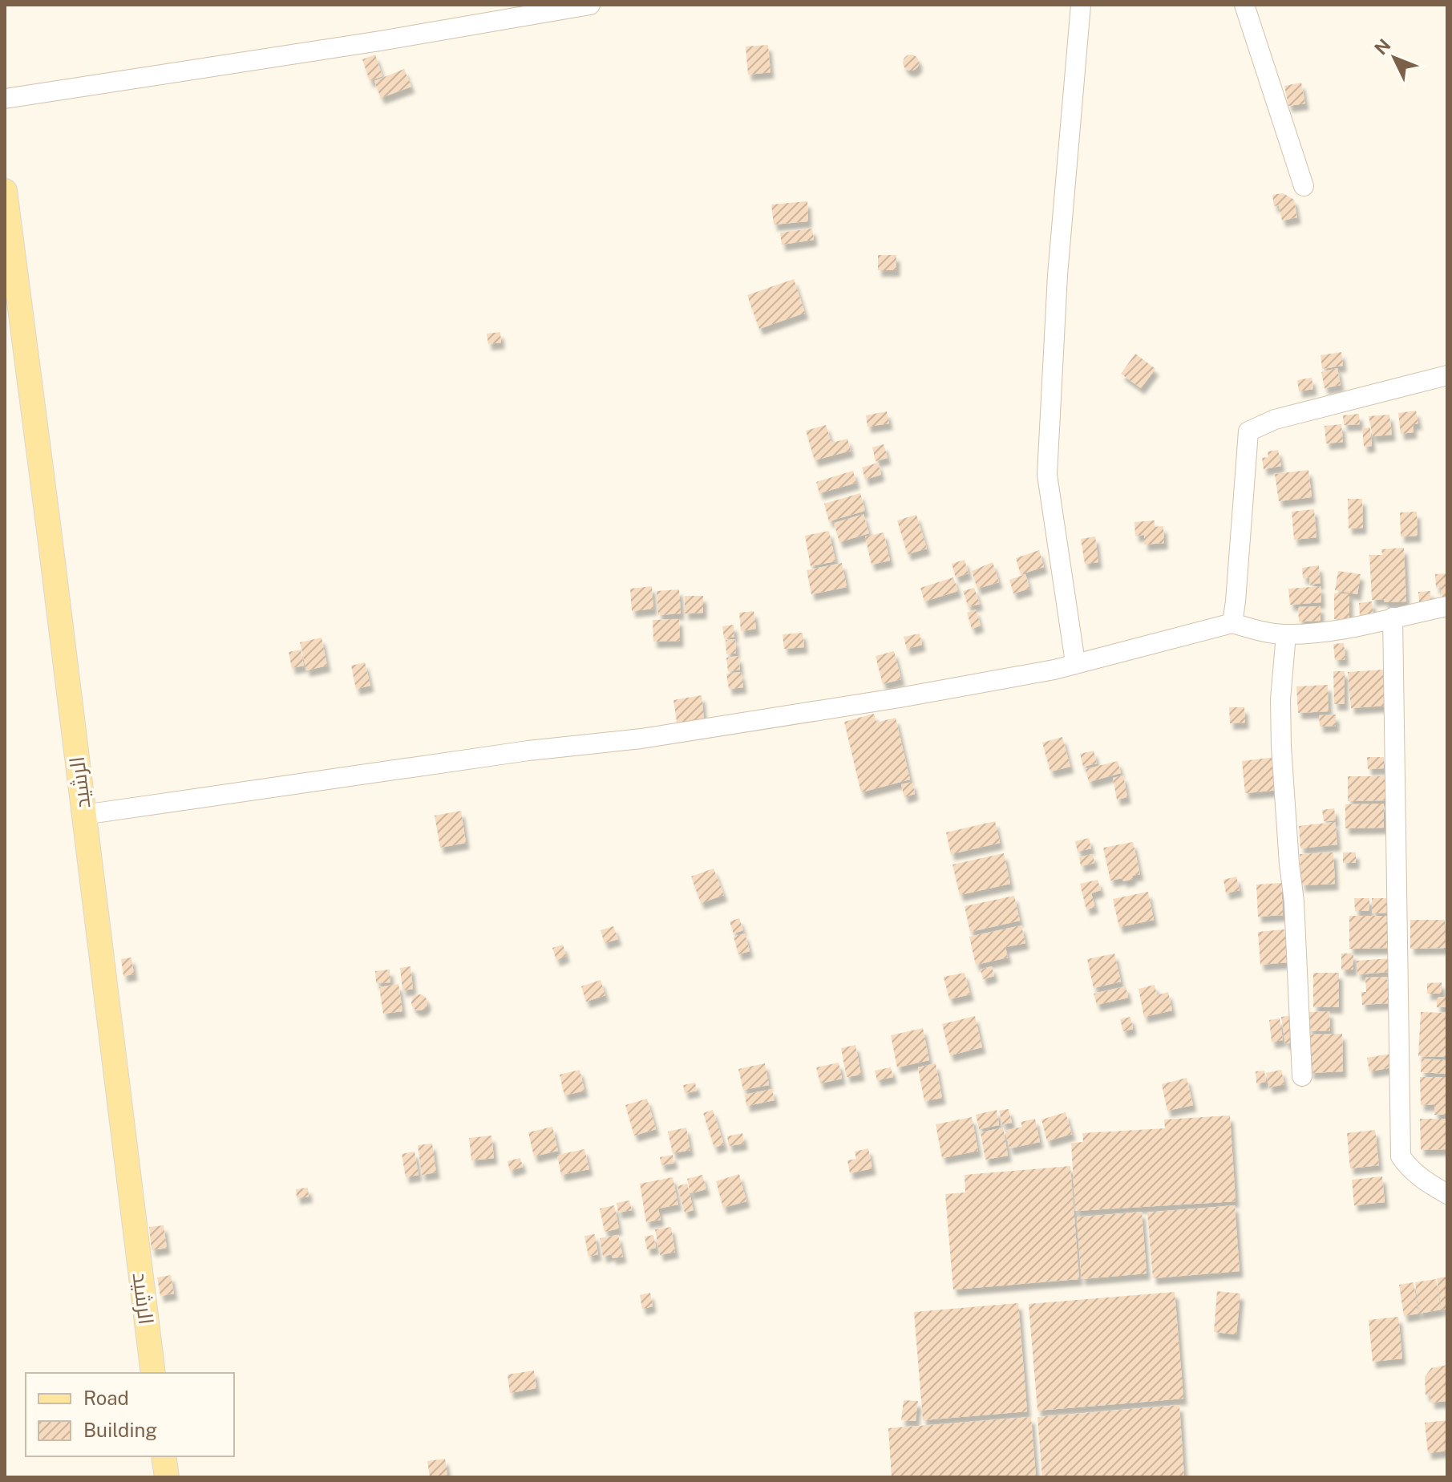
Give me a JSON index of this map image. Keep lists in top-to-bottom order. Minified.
{"streets":{"main road":["الرشيد"]},"legend":["Road","Building"],"north":"top left"}
